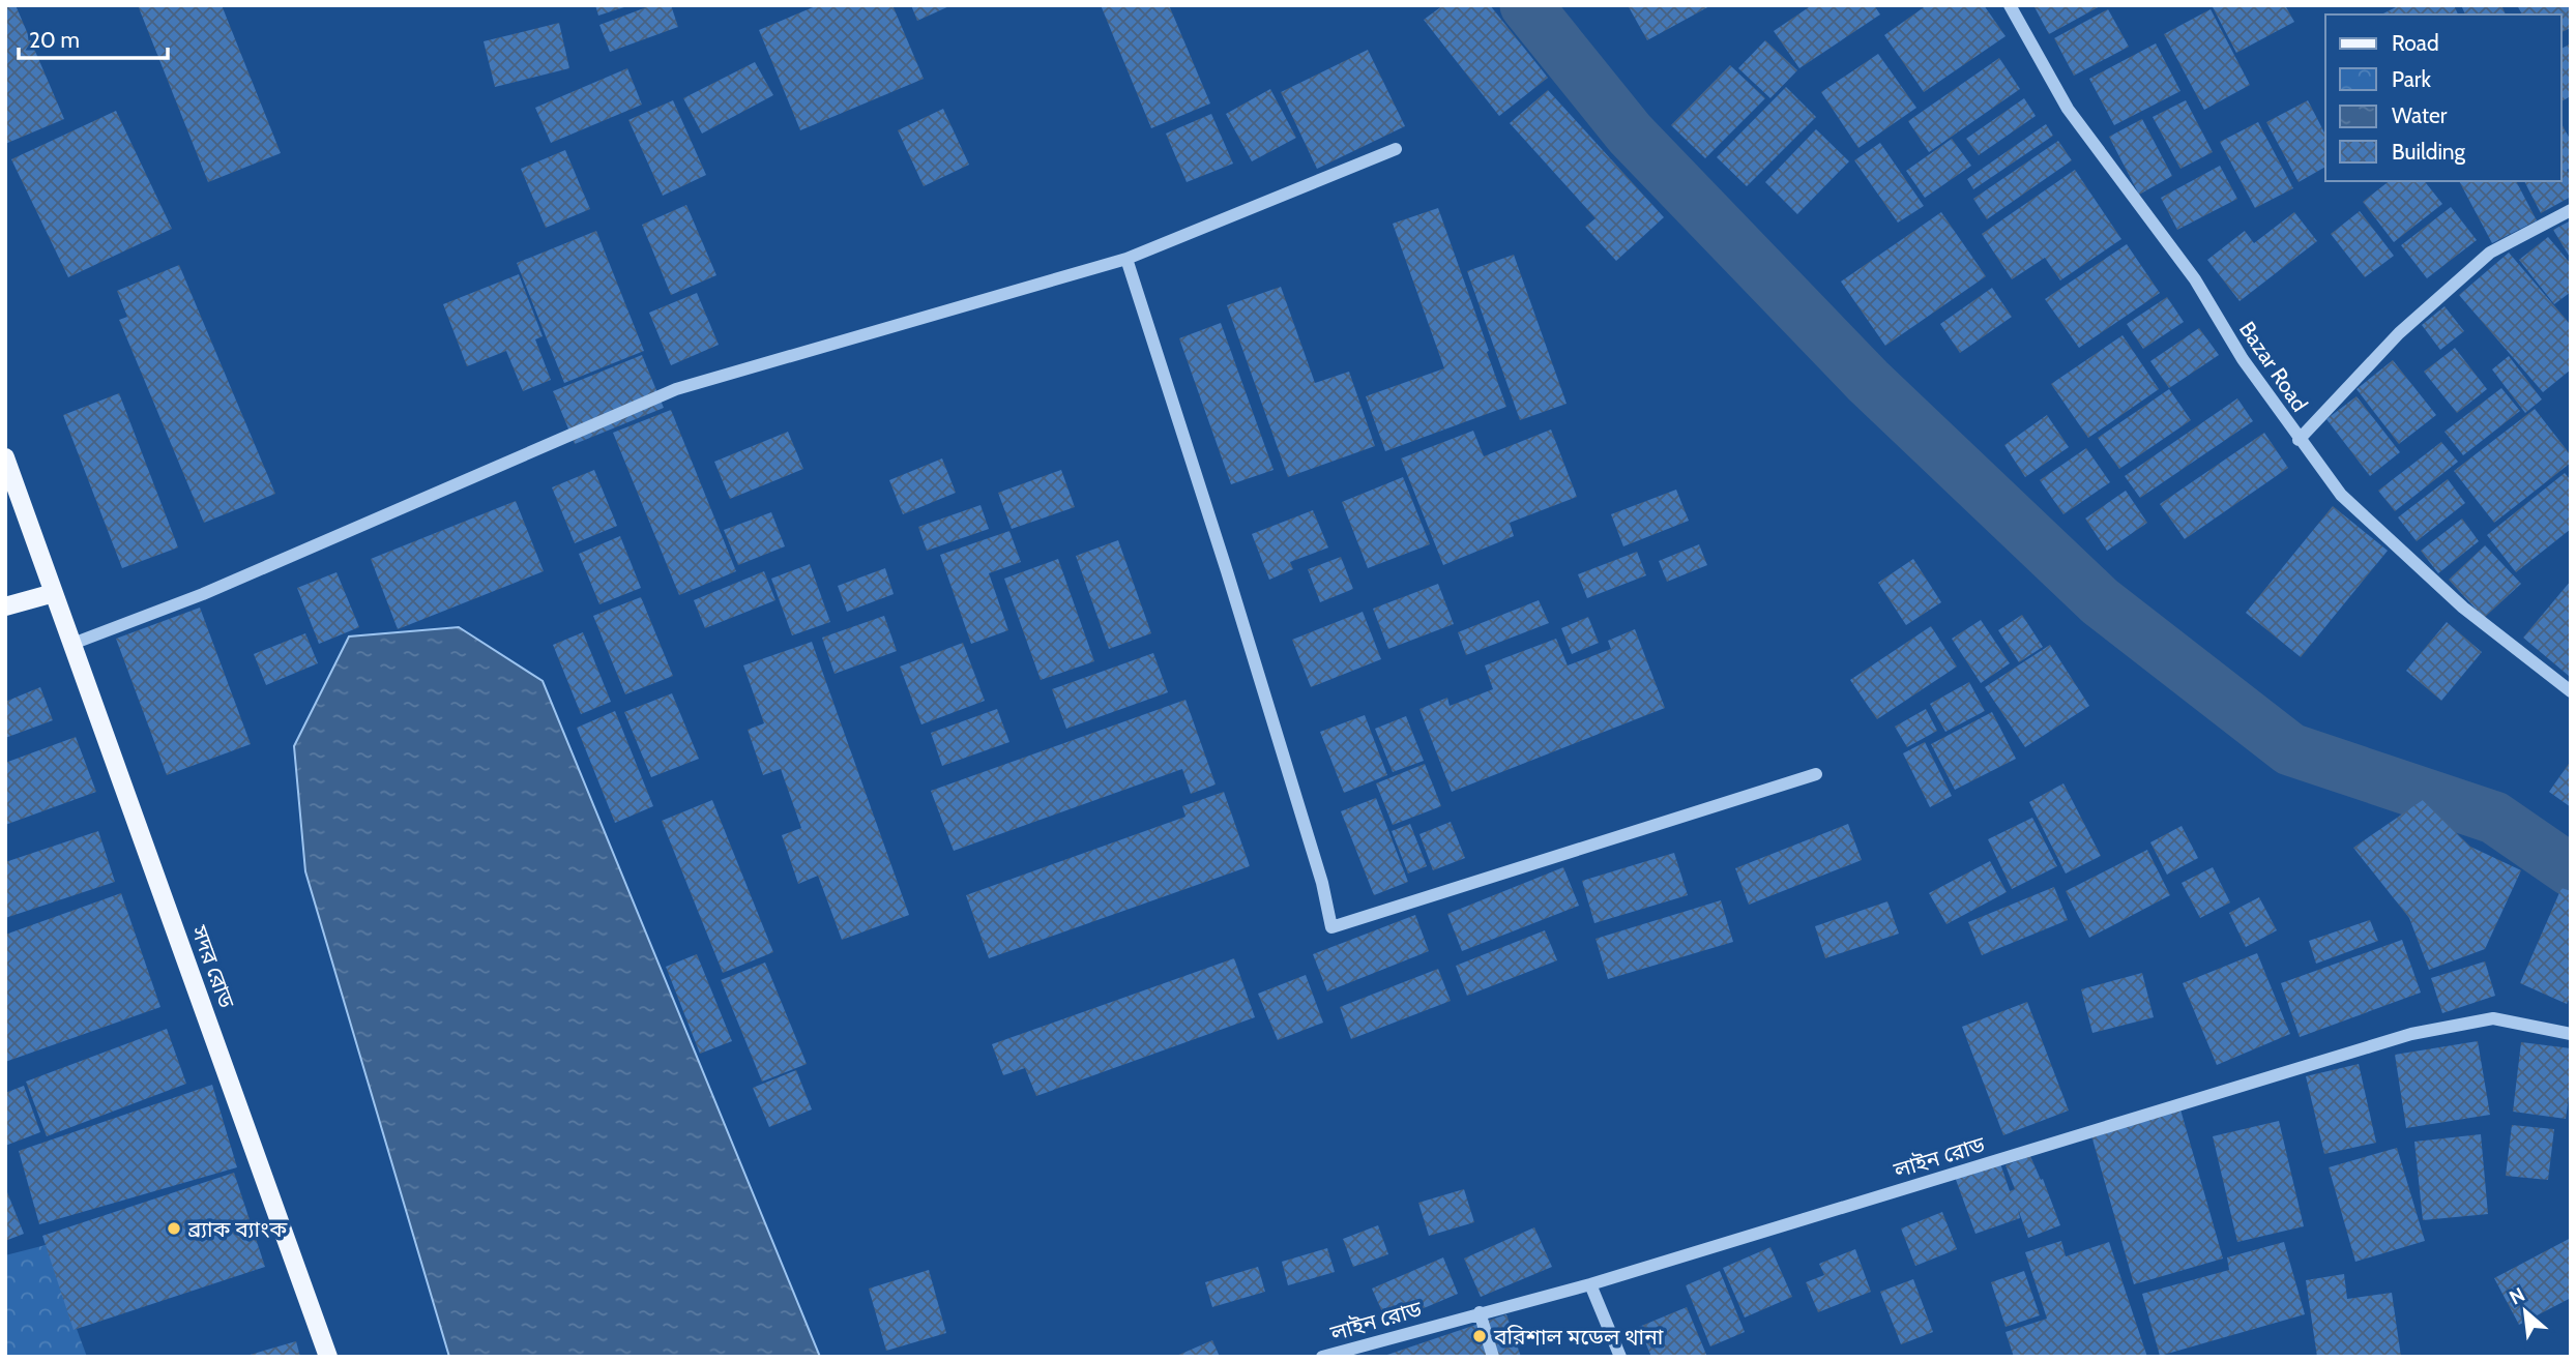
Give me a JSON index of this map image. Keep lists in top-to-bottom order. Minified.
{"streets":{"main road":["সদর রোড"],"street":["Bazar Road","লাইন রোড"]},"places":["ব্র্যাক ব্যাংক","বরিশাল মডেল থানা"],"legend":["Road","Park","Water","Building"],"scale_bar":"20 m","north":"top left"}
